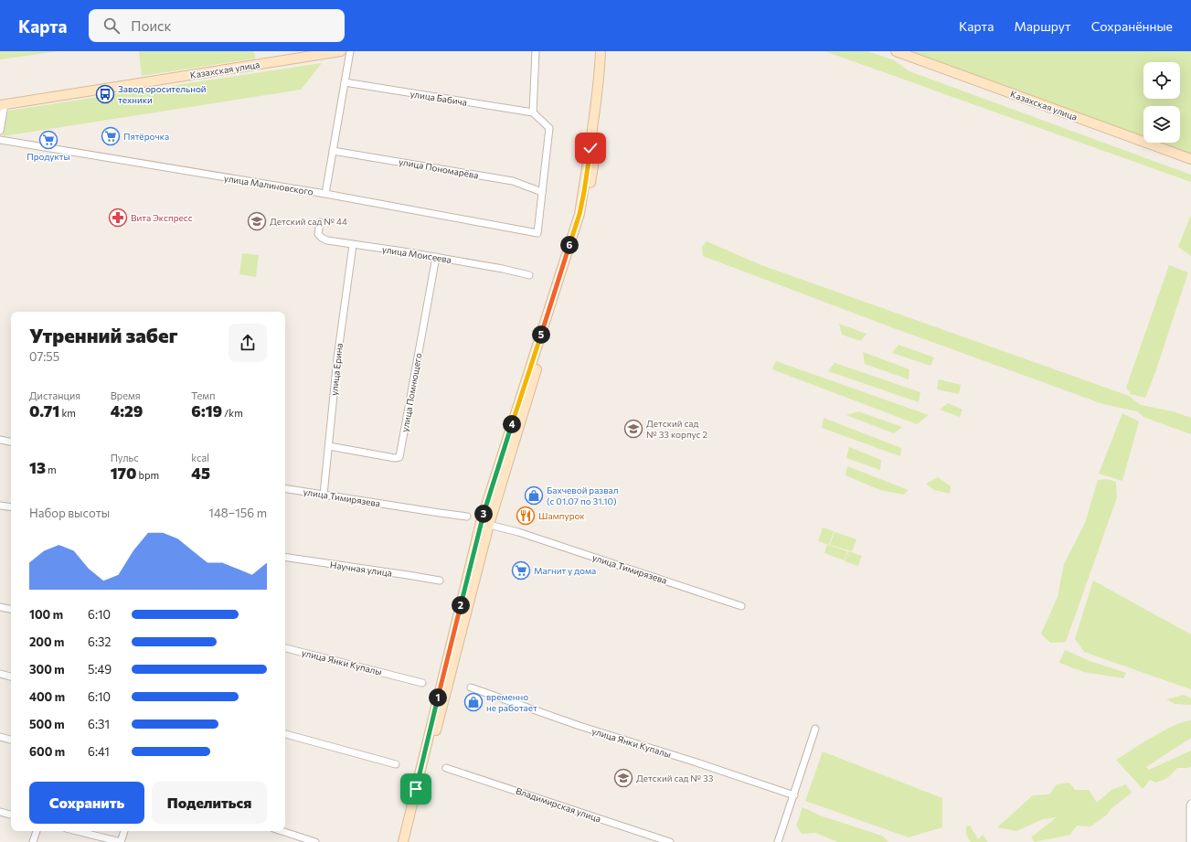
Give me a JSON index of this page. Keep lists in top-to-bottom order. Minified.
{"streets":{"street":["Казахская улица","улица Бабича","улица Пономарёва","улица Малиновского","улица Моисеева","улица Ерина","улица Помнющего","улица Тимирязева","Научная улица","улица Янки Купалы","Владимирская улица"]},"crossings":[["улица Пономарёва","улица Малиновского"],["улица Моисеева","улица Ерина"],["улица Моисеева","улица Помнющего"],["улица Ерина","улица Помнющего"],["улица Ерина","улица Тимирязева"]],"places":{"bus stop":["Завод оросительной техники"],"supermarket":["Пятёрочка","Продукты","Магнит у дома"],"pharmacy":["Вита Экспресс"],"school or university":["Детский сад № 44","Детский сад № 33 корпус 2","Детский сад № 33"],"shop":["Бахчевой развал (с 01.07 по 31.10)","временно не работает"],"restaurant":["Шампурок"]},"page":{"header":"Карта","search":"Поиск","nav":["Карта","Маршрут","Сохранённые"],"pins":["6","5","4","3","2","1"],"heading":["Утренний забег","07:55"],"stats":[["Дистанция","0.71 km"],["Время","4:29"],["Темп","6:19 /km"],["13 m"],["Пульс","170 bpm"],["kcal","45"]],"chart":["Набор высоты","148–156 m"],"list":[{"name":"100 m","note":"6:10"},{"name":"200 m","note":"6:32"},{"name":"300 m","note":"5:49"},{"name":"400 m","note":"6:10"},{"name":"500 m","note":"6:31"},{"name":"600 m","note":"6:41"}],"buttons":["Сохранить","Поделиться"]}}
